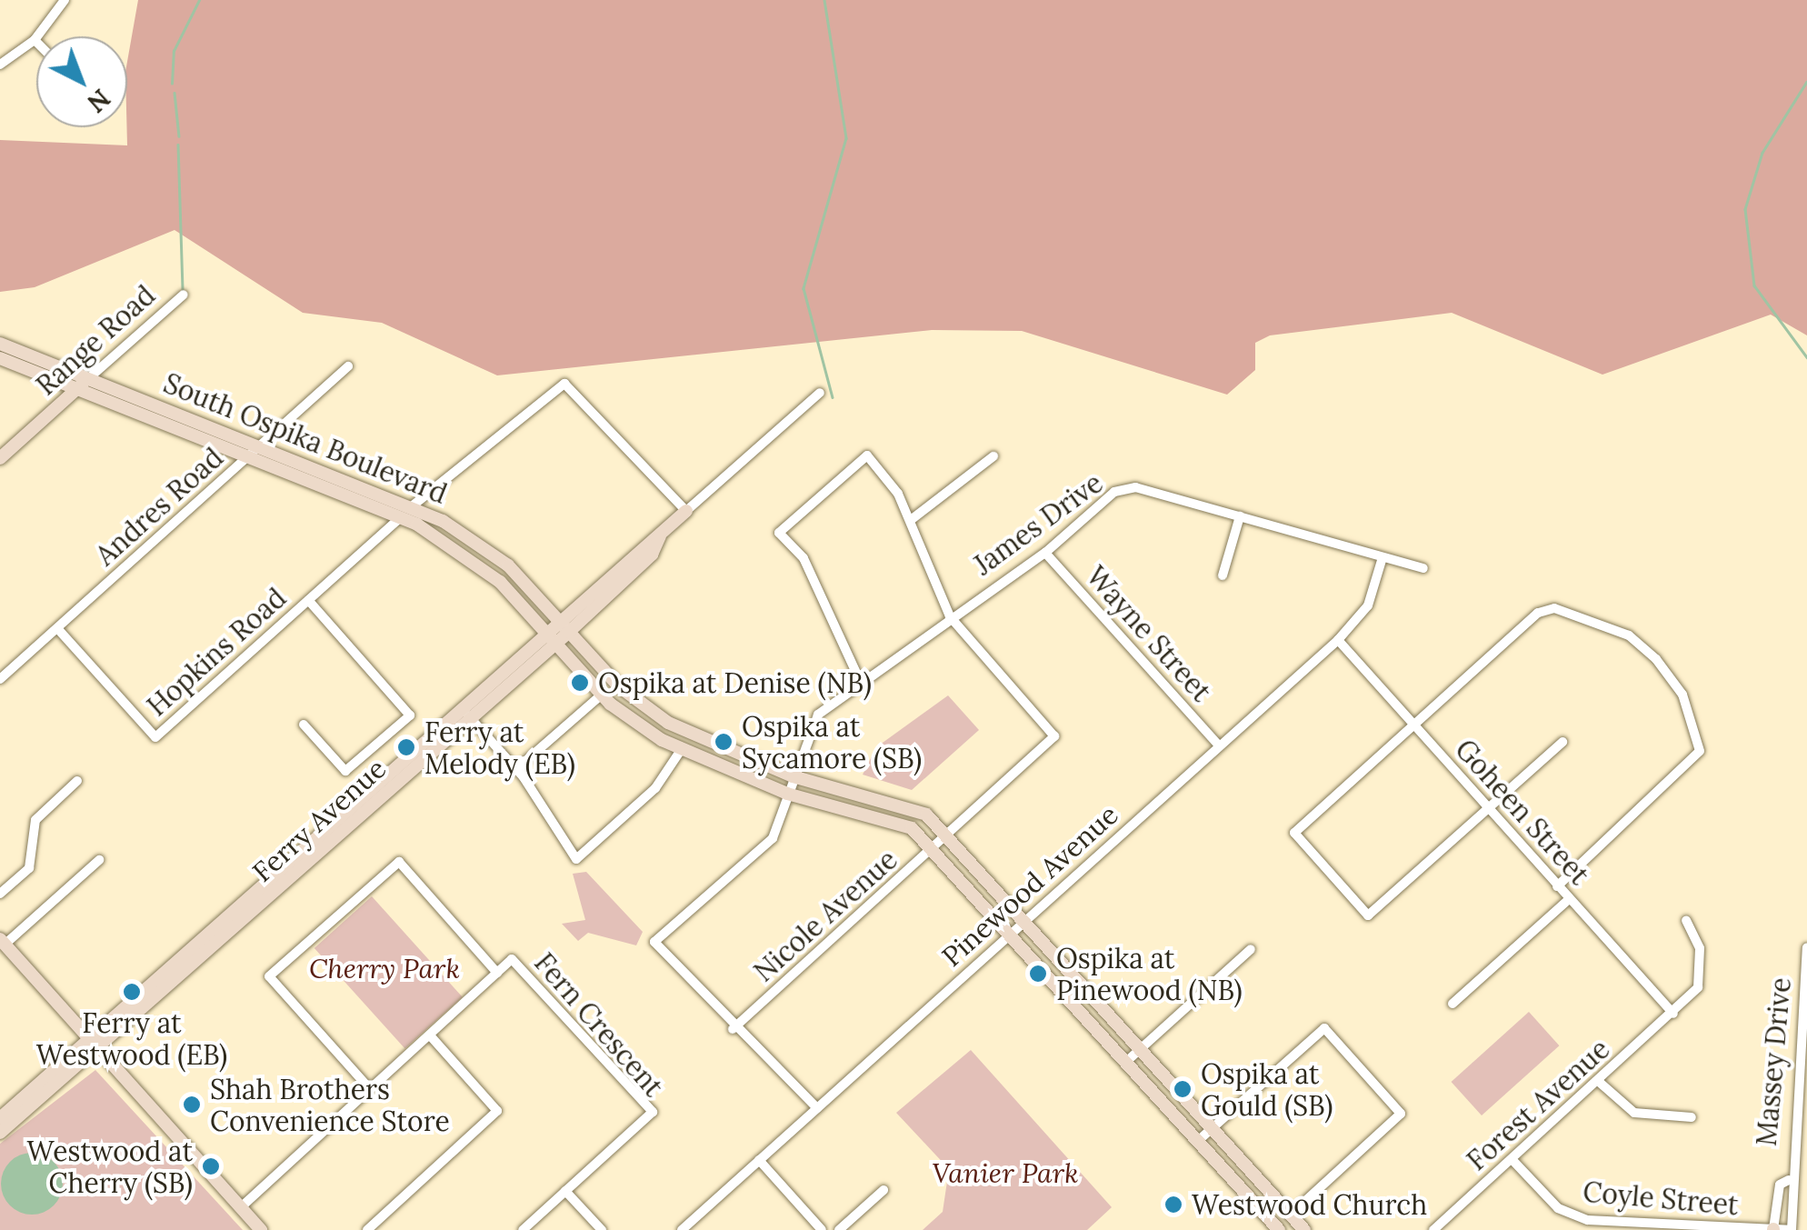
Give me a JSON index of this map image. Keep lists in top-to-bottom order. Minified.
{"streets":{"main road":["Range Road","South Ospika Boulevard","Ferry Avenue"],"street":["Andres Road","James Drive","Wayne Street","Hopkins Road","Goheen Street","Pinewood Avenue","Nicole Avenue","Fern Crescent","Massey Drive","Forest Avenue","Coyle Street"]},"crossings":[["Range Road","South Ospika Boulevard"],["South Ospika Boulevard","Andres Road"],["South Ospika Boulevard","James Drive"],["South Ospika Boulevard","Hopkins Road"],["South Ospika Boulevard","Ferry Avenue"],["South Ospika Boulevard","Pinewood Avenue"],["South Ospika Boulevard","Nicole Avenue"],["Andres Road","Hopkins Road"],["James Drive","Wayne Street"],["James Drive","Pinewood Avenue"],["James Drive","Nicole Avenue"],["Wayne Street","Pinewood Avenue"],["Hopkins Road","Ferry Avenue"],["Goheen Street","Pinewood Avenue"],["Goheen Street","Forest Avenue"],["Massey Drive","Coyle Street"],["Forest Avenue","Coyle Street"]],"parks":["Cherry Park","Vanier Park"],"places":["Ospika at Denise (NB)","Ospika at Sycamore (SB)","Ferry at Melody (EB)","Ospika at Pinewood (NB)","Ferry at Westwood (EB)","Ospika at Gould (SB)","Shah Brothers Convenience Store","Westwood at Cherry (SB)","Westwood Church"],"north":"bottom right"}
